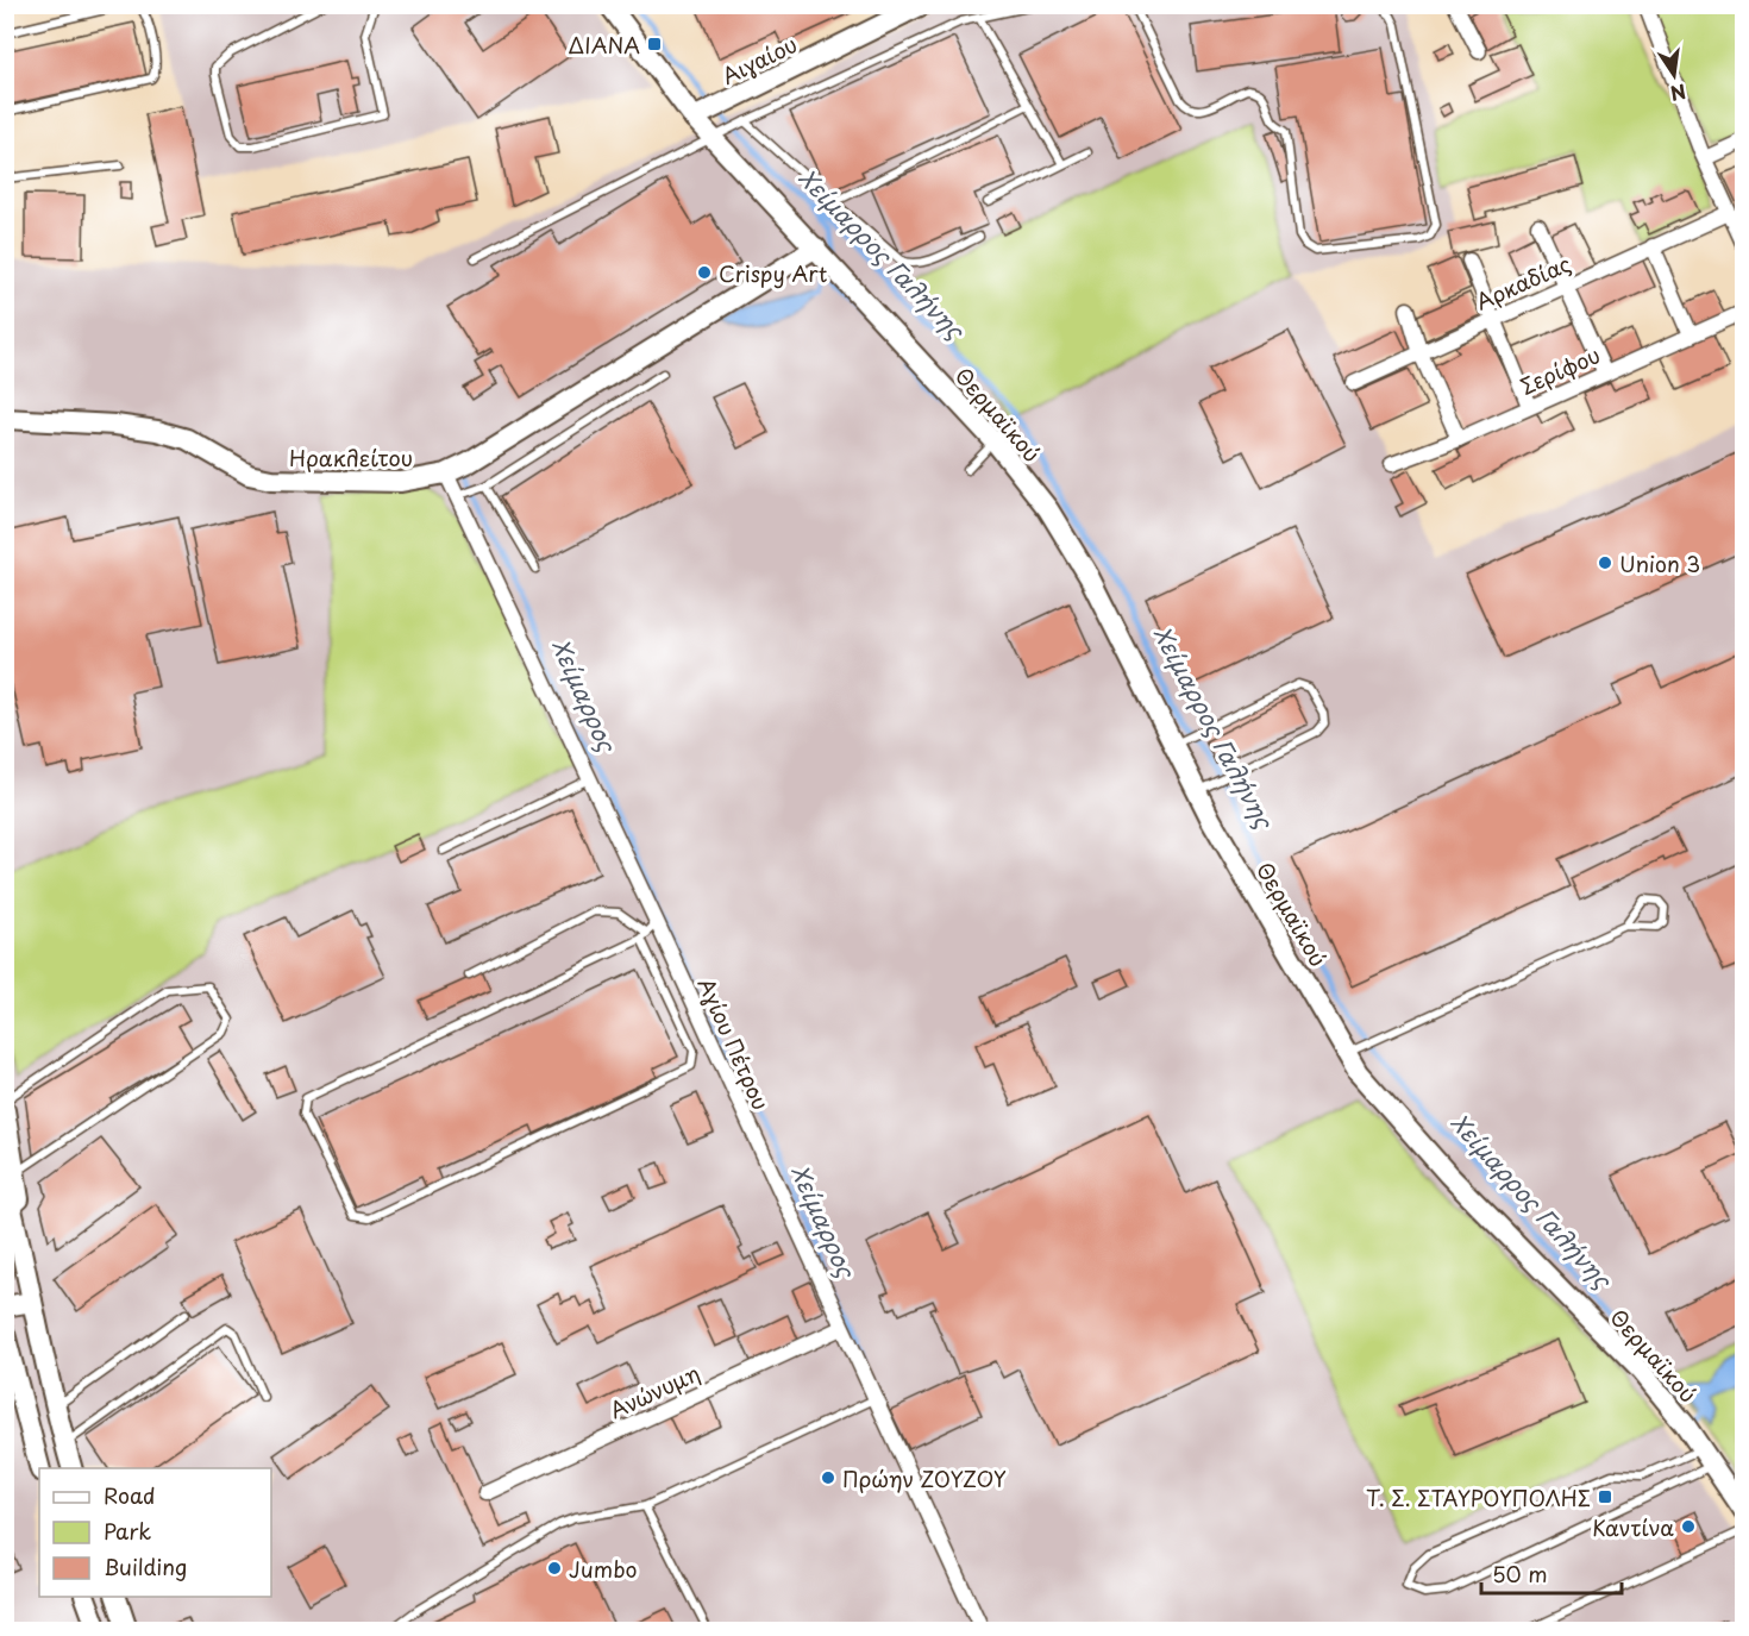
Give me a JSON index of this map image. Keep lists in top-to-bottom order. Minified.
{"streets":{"street":["Αιγαίου","Αρκαδίας","Σερίφου","Θερμαϊκού","Ηρακλείτου","Αγίου Πέτρου","Ανώνυμη"]},"crossings":[["Αιγαίου","Θερμαϊκού"],["Θερμαϊκού","Ηρακλείτου"],["Ηρακλείτου","Αγίου Πέτρου"],["Αγίου Πέτρου","Ανώνυμη"]],"water":["Χείμαρρος Γαλήνης","Χείμαρρος"],"places":{"transit":["ΔΙΑΝΑ","Τ. Σ. ΣΤΑΥΡΟΥΠΟΛΗΣ"],"other":["Crispy Art","Union 3","Πρώην ΖΟΥΖΟΥ","Καντίνα","Jumbo"]},"legend":["Road","Park","Building"],"scale_bar":"50 m","north":"bottom"}
